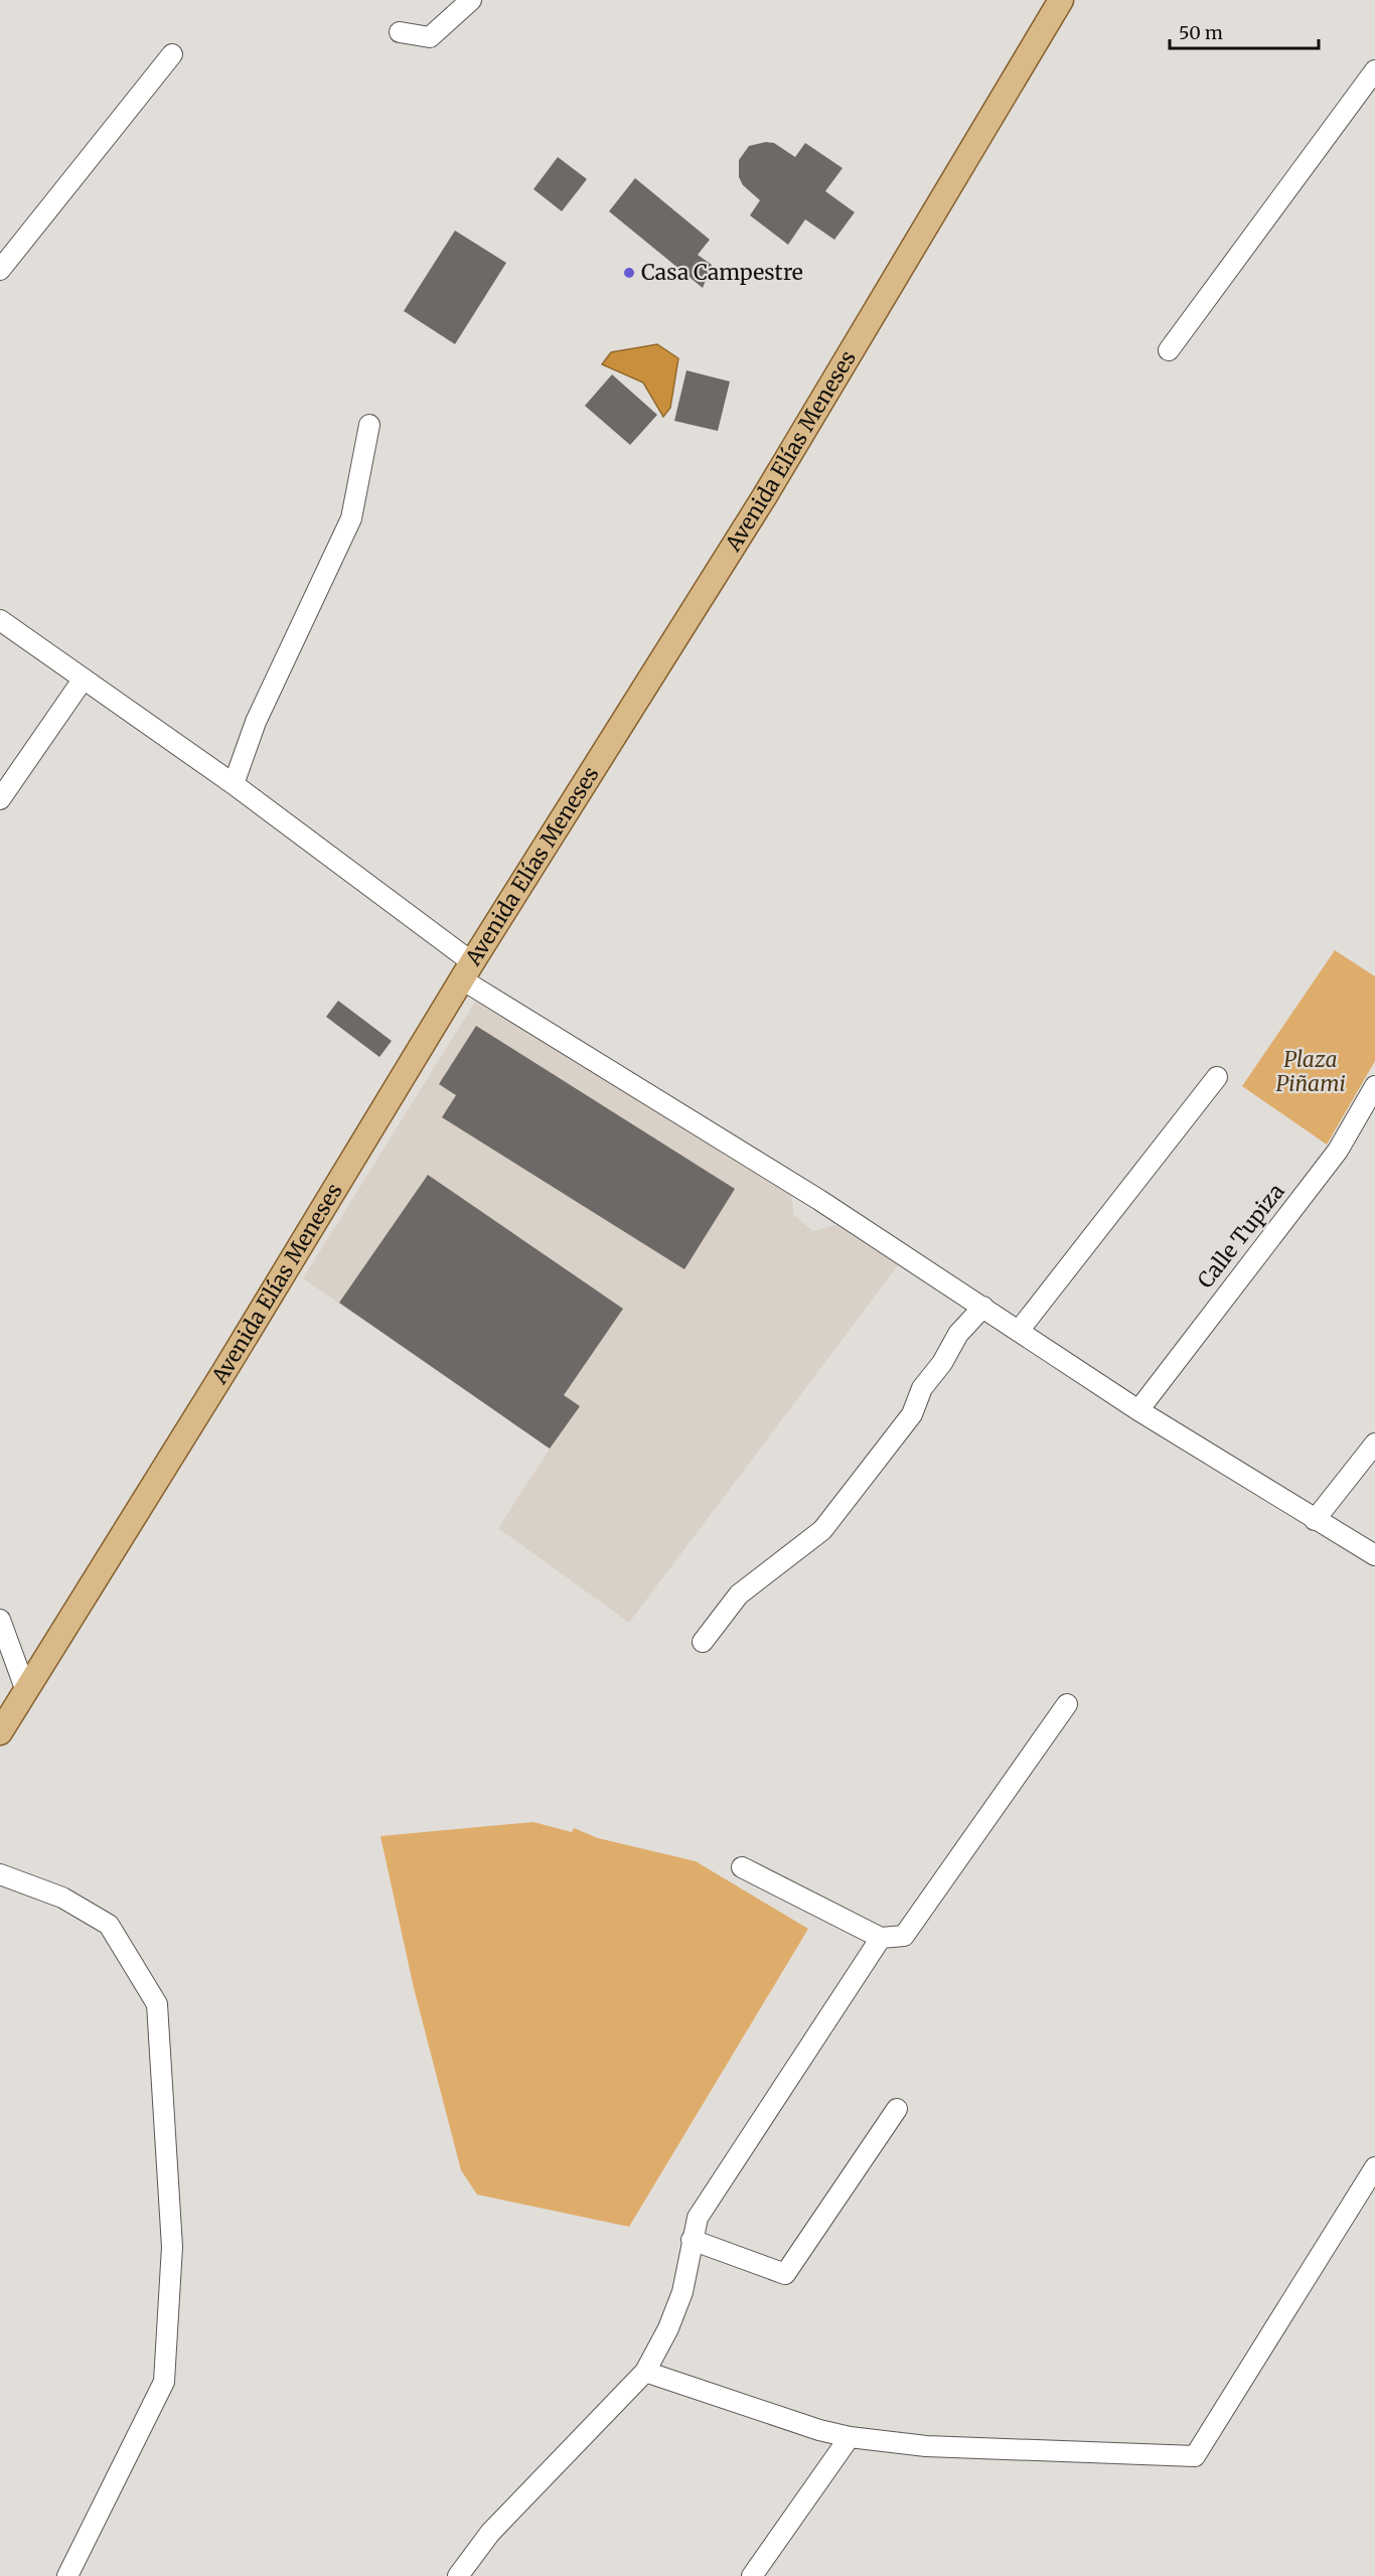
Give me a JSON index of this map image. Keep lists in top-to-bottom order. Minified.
{"streets":{"main road":["Avenida Elías Meneses"],"street":["Calle Tupiza"]},"parks":["Plaza Piñami"],"places":["Casa Campestre"],"scale_bar":"50 m"}
